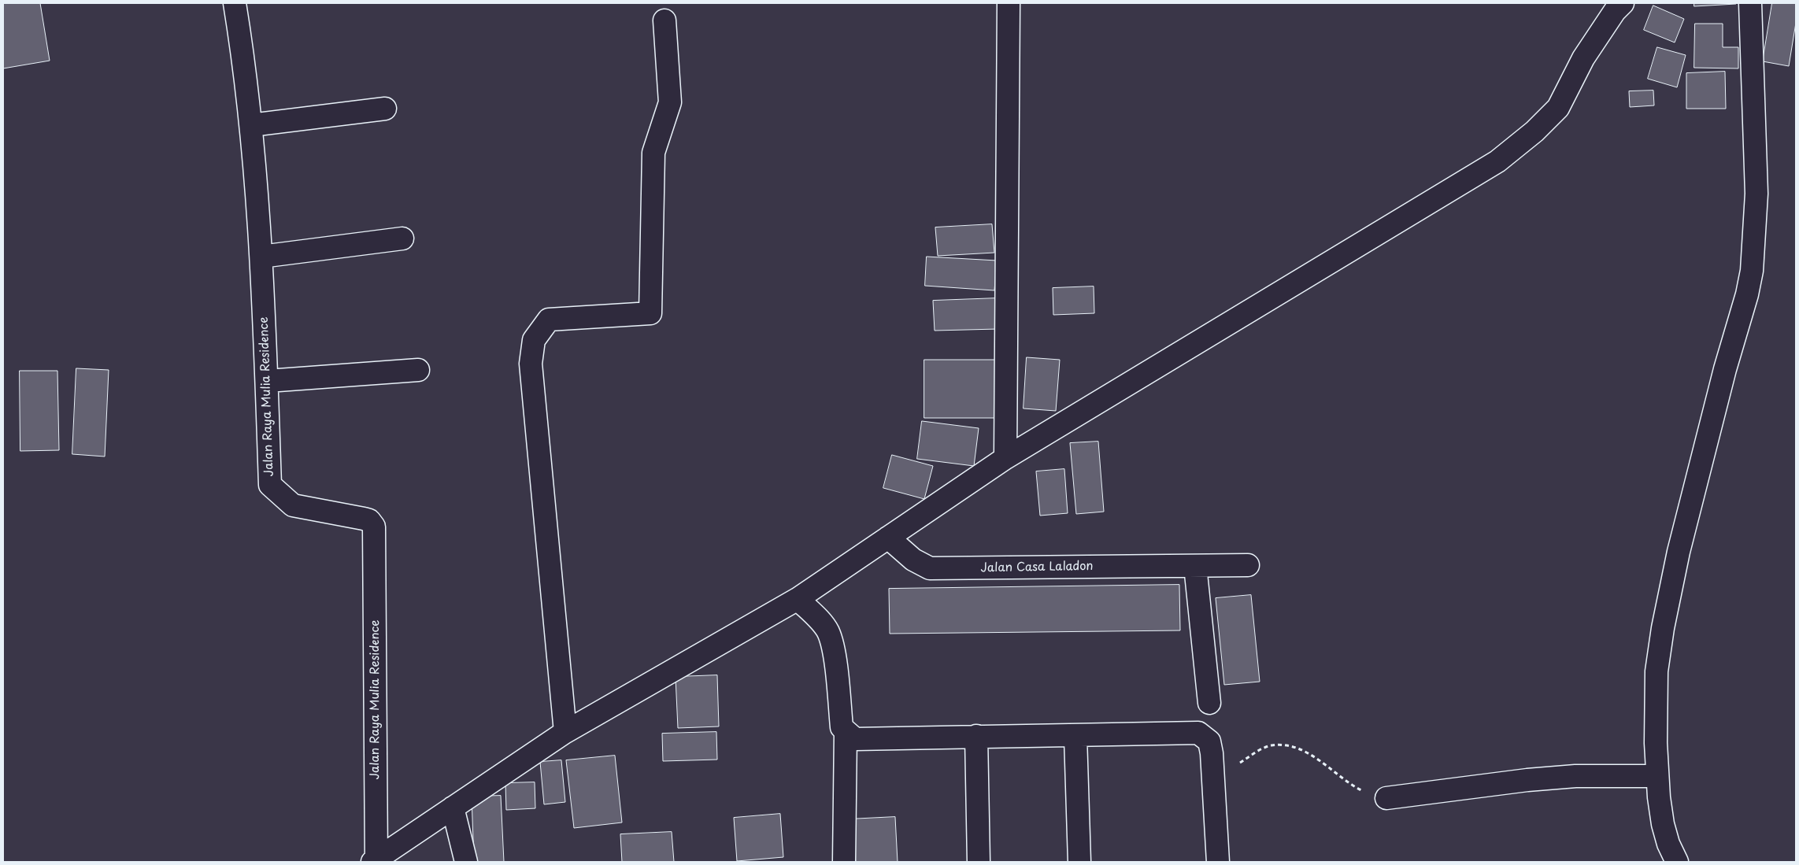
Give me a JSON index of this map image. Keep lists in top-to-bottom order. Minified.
{"streets":{"street":["Jalan Raya Mulia Residence","Jalan Casa Laladon"]}}
